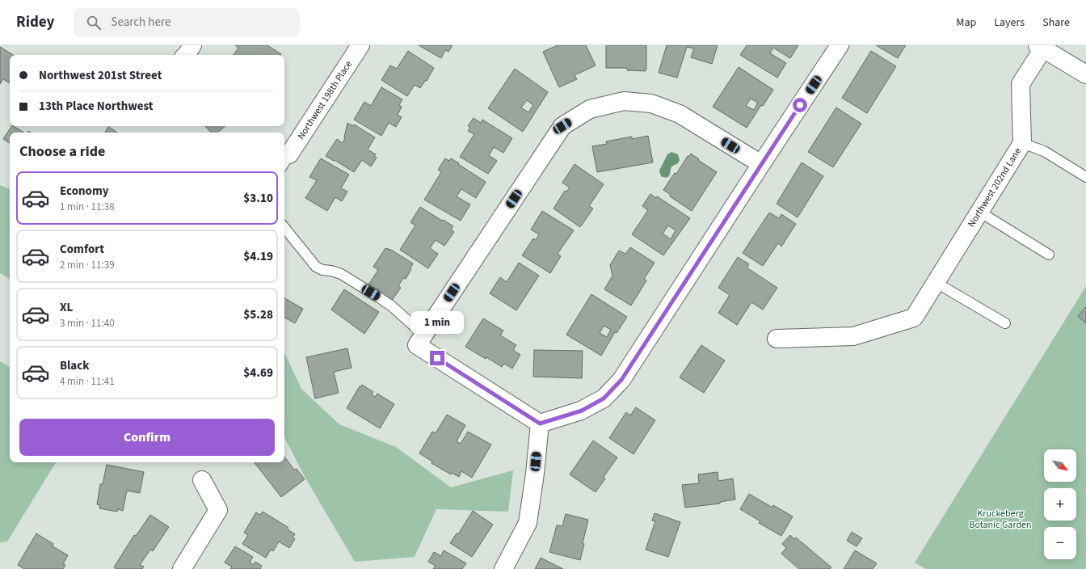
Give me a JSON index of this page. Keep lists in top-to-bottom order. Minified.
{"streets":{"street":["Northwest 198th Place","Northwest 202nd Lane"]},"parks":["Kruckeberg Botanic Garden"],"north":"bottom right","page":{"header":"Ridey","search":"Search here","nav":["Map","Layers","Share"],"banner":["Northwest 201st Street","13th Place Northwest"],"heading":"Choose a ride","list":[{"name":"Economy","note":"1 min · 11:38","value":"$3.10"},{"name":"Comfort","note":"2 min · 11:39","value":"$4.19"},{"name":"XL","note":"3 min · 11:40","value":"$5.28"},{"name":"Black","note":"4 min · 11:41","value":"$4.69"}],"bubble":"1 min","buttons":"Confirm","map_buttons":["+","−"]}}
